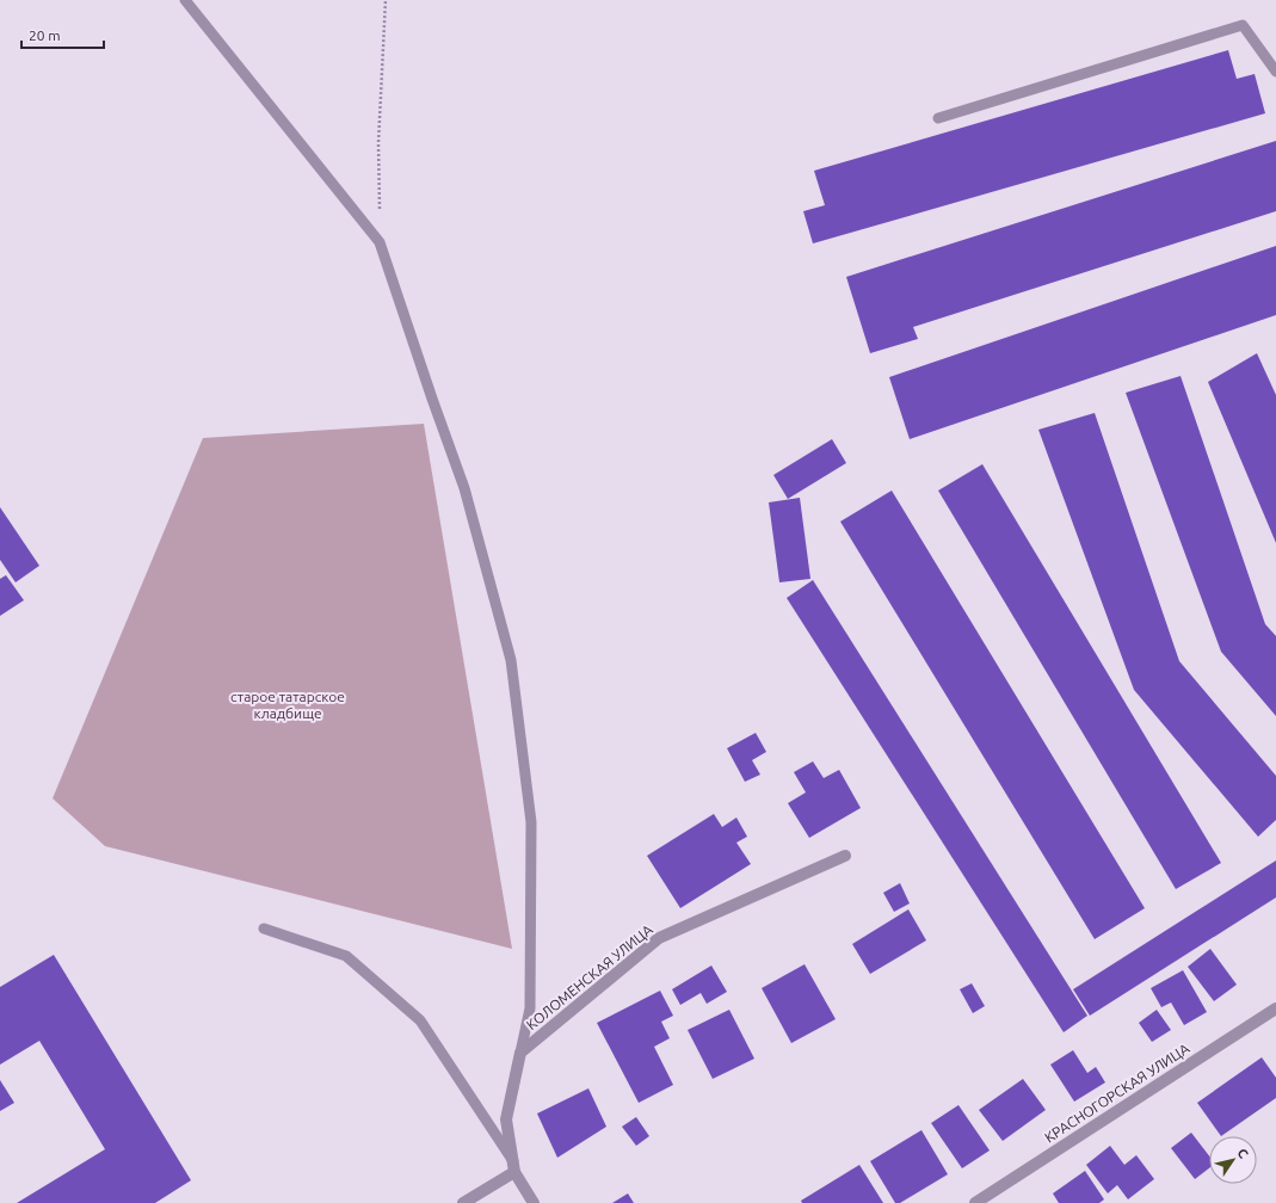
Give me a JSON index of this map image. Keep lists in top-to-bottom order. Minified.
{"streets":{"street":["КОЛОМЕНСКАЯ УЛИЦА","КРАСНОГОРСКАЯ УЛИЦА"]},"parks":["старое татарское кладбище"],"scale_bar":"20 m","north":"top right"}
